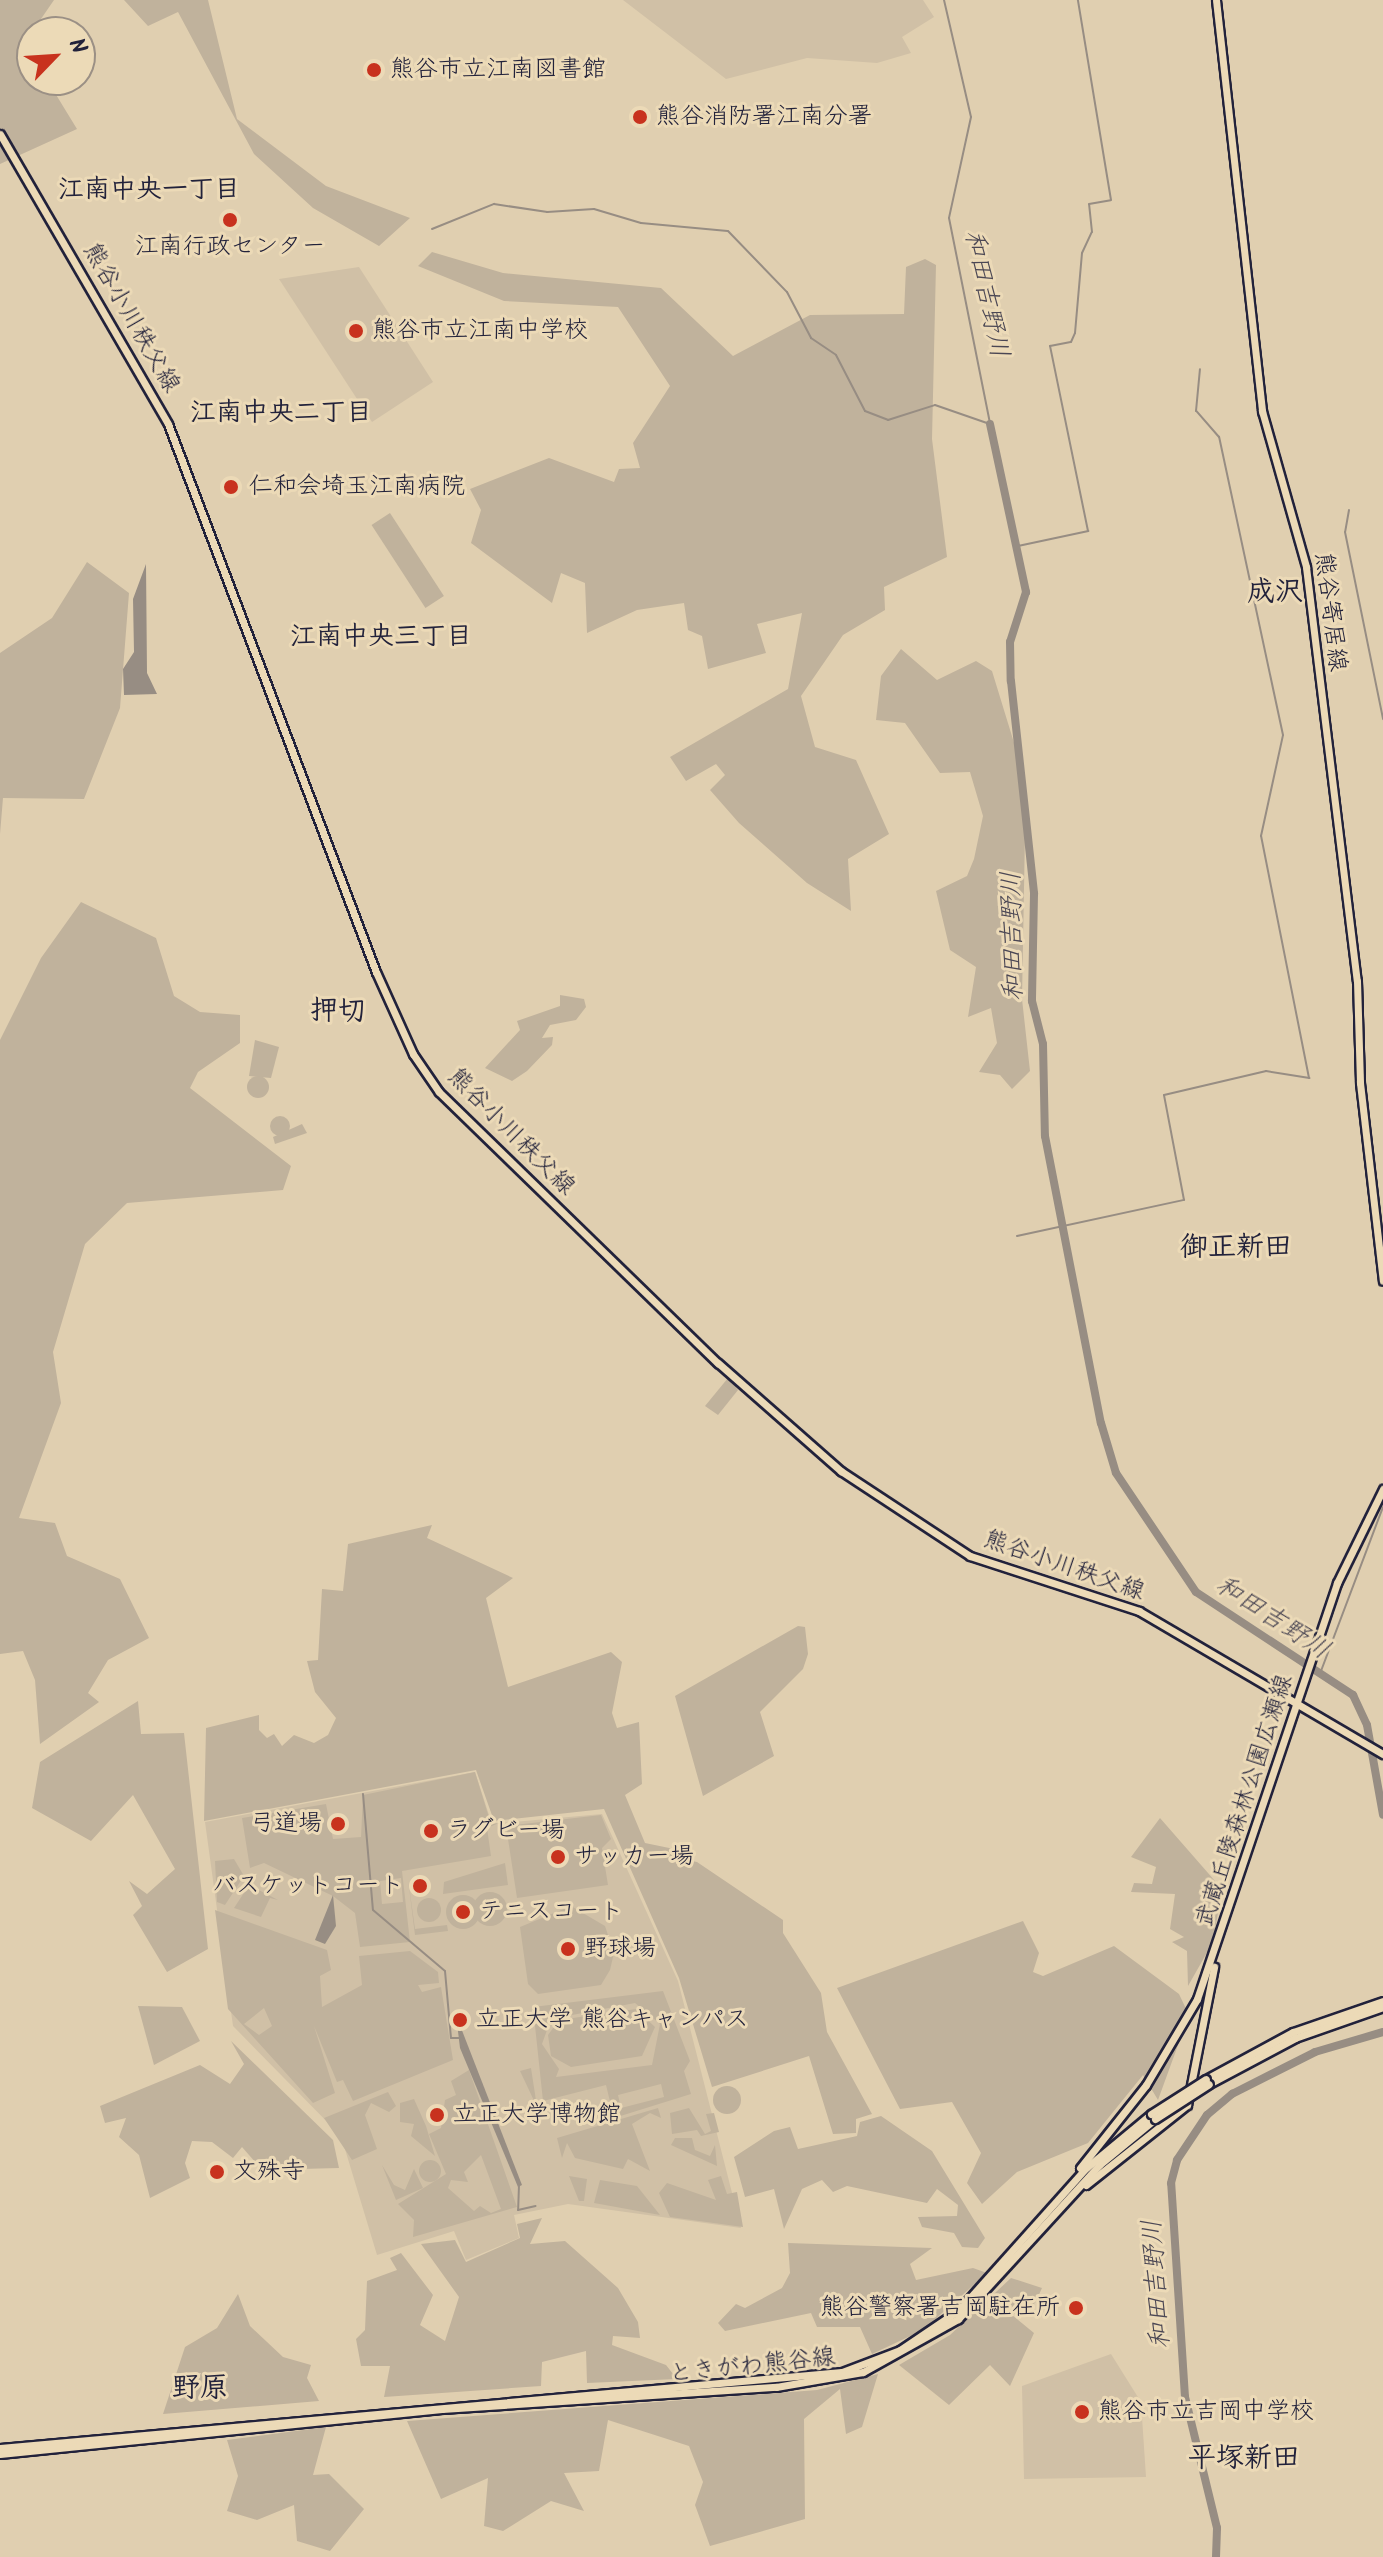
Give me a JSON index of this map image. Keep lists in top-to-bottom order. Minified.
{"streets":{"main road":["熊谷小川秩父線","熊谷寄居線","武蔵丘陵森林公園広瀬線","ときがわ熊谷線"]},"crossings":[["熊谷小川秩父線","武蔵丘陵森林公園広瀬線"],["武蔵丘陵森林公園広瀬線","ときがわ熊谷線"]],"districts":["江南中央一丁目","江南中央二丁目","成沢","江南中央三丁目","押切","御正新田","野原","平塚新田"],"water":["和田吉野川"],"places":["熊谷市立江南図書館","熊谷消防署江南分署","江南行政センター","熊谷市立江南中学校","仁和会埼玉江南病院","弓道場","ラグビー場","サッカー場","バスケットコート","テニスコート","野球場","立正大学 熊谷キャンパス","立正大学博物館","文殊寺","熊谷警察署吉岡駐在所","熊谷市立吉岡中学校"],"north":"top right"}
